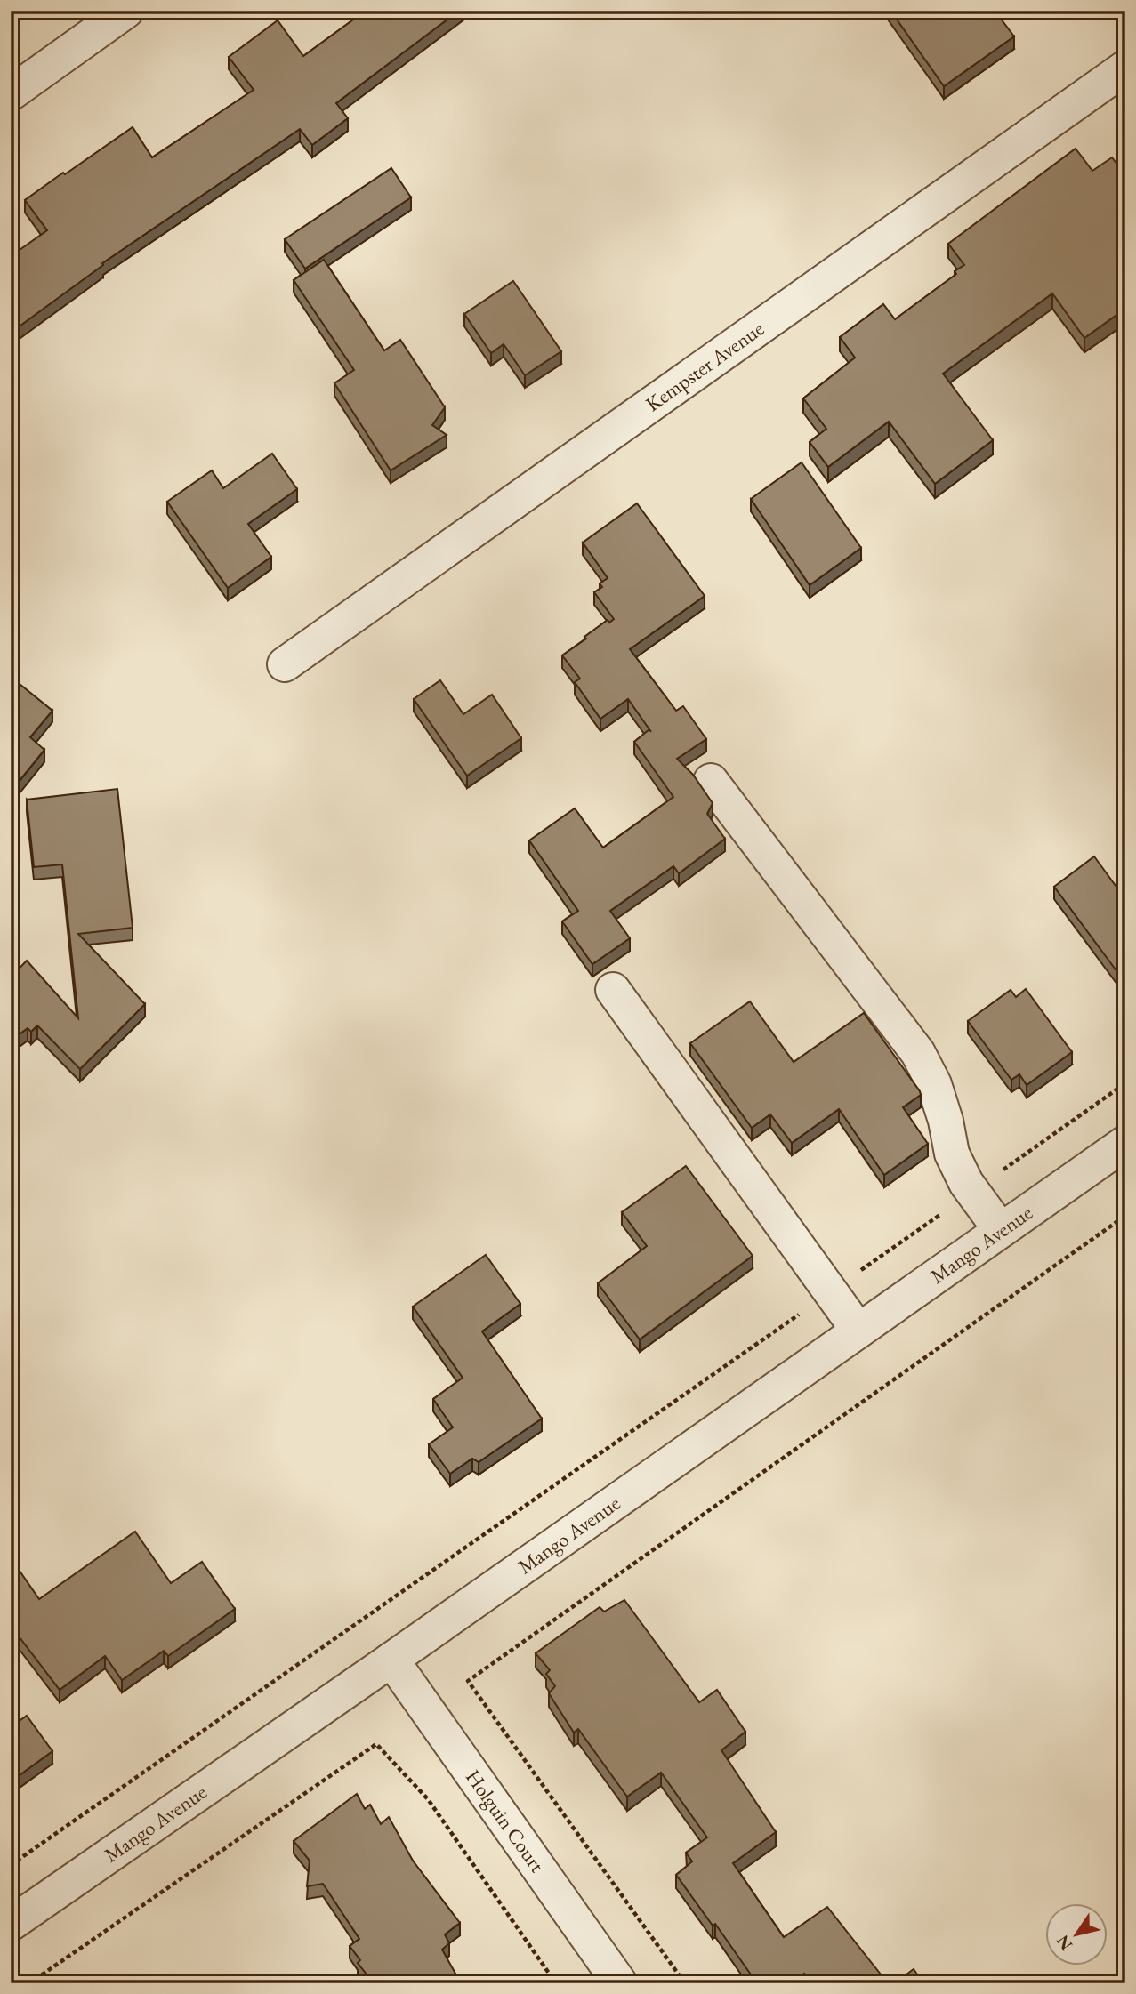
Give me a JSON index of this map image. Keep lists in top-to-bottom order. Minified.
{"streets":{"street":["Kempster Avenue","Mango Avenue","Holguin Court"]},"crossings":[["Mango Avenue","Holguin Court"]],"north":"bottom left"}
